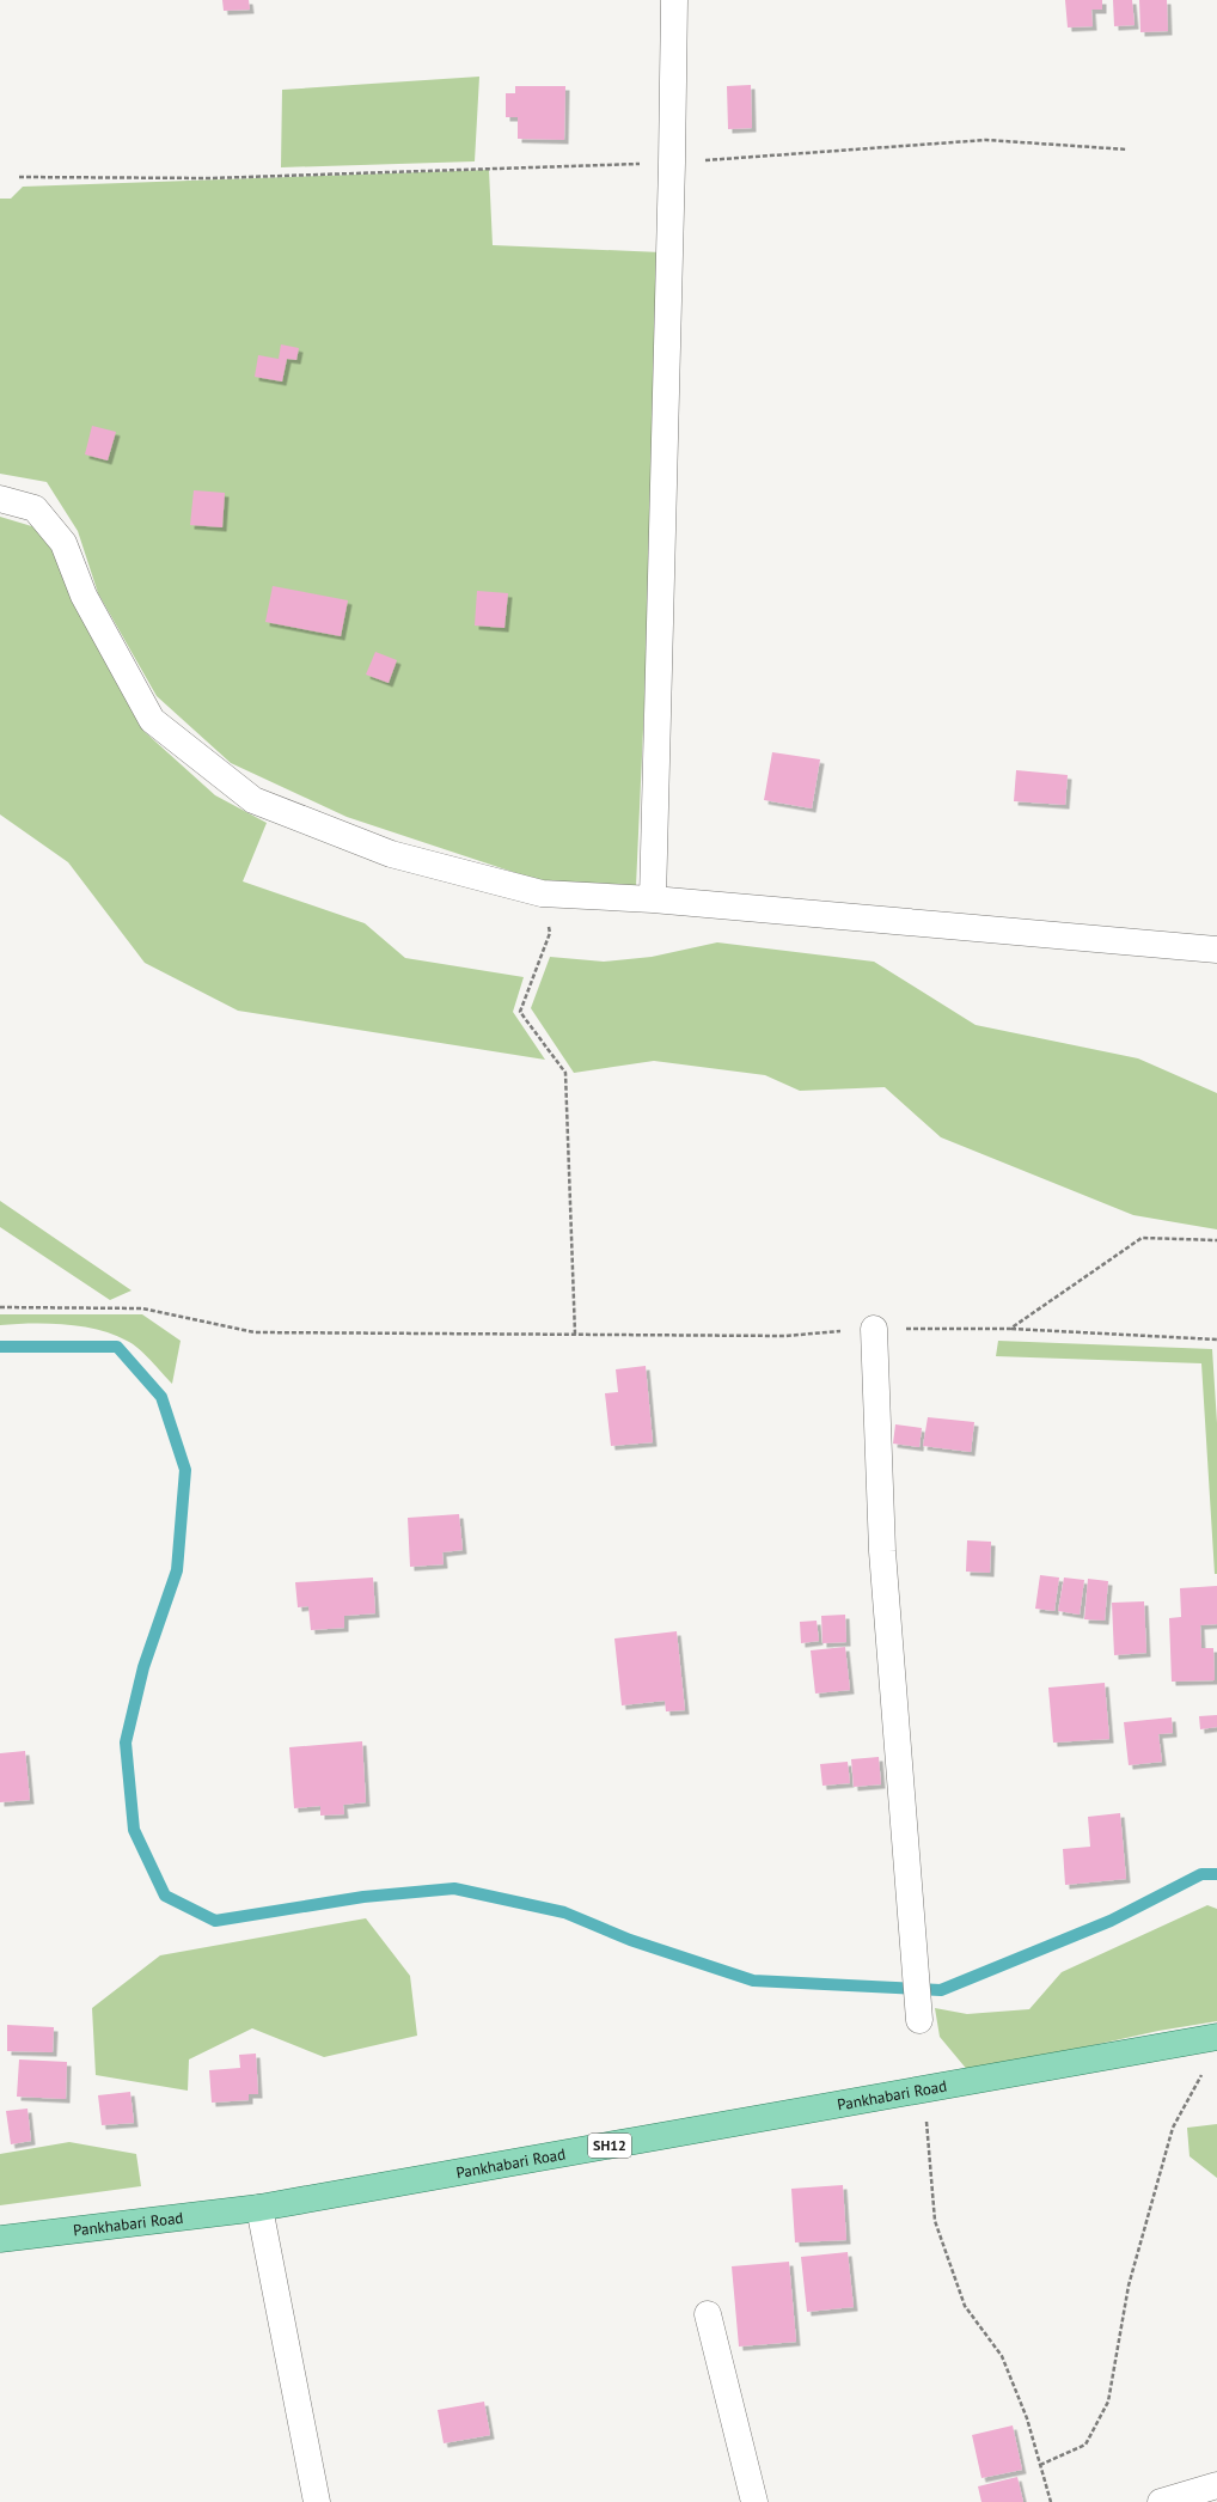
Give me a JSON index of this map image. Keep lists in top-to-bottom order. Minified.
{"streets":{"main road":["Pankhabari Road","SH12"]}}
